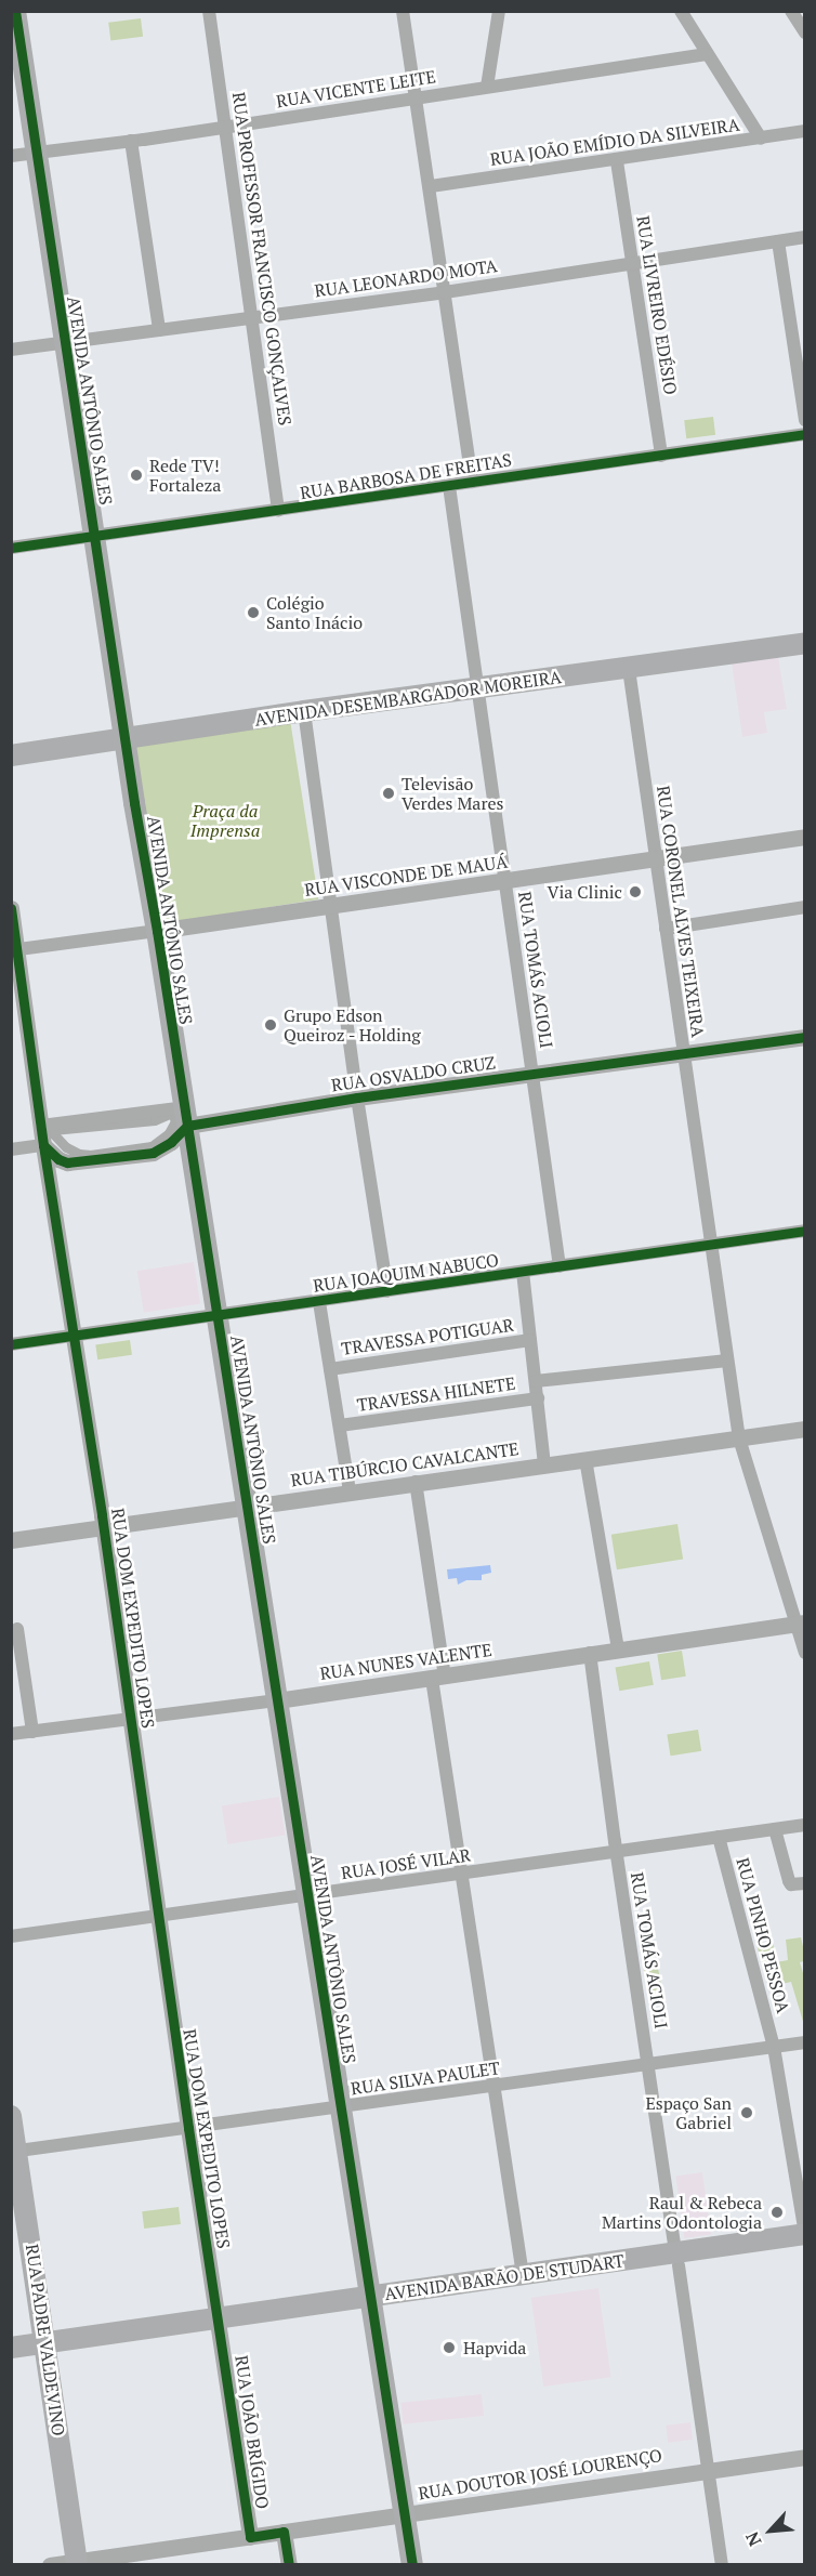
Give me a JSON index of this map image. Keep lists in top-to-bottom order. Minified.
{"streets":{"main road":["AVENIDA ANTÔNIO SALES","AVENIDA DESEMBARGADOR MOREIRA","AVENIDA BARÃO DE STUDART","RUA PADRE VALDEVINO"],"street":["RUA VICENTE LEITE","RUA JOÃO EMÍDIO DA SILVEIRA","RUA PROFESSOR FRANCISCO GONÇALVES","RUA LEONARDO MOTA","RUA LIVREIRO EDÉSIO","RUA BARBOSA DE FREITAS","RUA VISCONDE DE MAUÁ","RUA CORONEL ALVES TEIXEIRA","RUA TOMÁS ACIOLI","RUA OSVALDO CRUZ","RUA JOAQUIM NABUCO","TRAVESSA POTIGUAR","TRAVESSA HILNETE","RUA TIBÚRCIO CAVALCANTE","RUA DOM EXPEDITO LOPES","RUA NUNES VALENTE","RUA JOSÉ VILAR","RUA PINHO PESSOA","RUA SILVA PAULET","RUA JOÃO BRÍGIDO","RUA DOUTOR JOSÉ LOURENÇO"]},"crossings":[["RUA VICENTE LEITE","RUA PROFESSOR FRANCISCO GONÇALVES"],["RUA VICENTE LEITE","AVENIDA ANTÔNIO SALES"],["RUA JOÃO EMÍDIO DA SILVEIRA","RUA LIVREIRO EDÉSIO"],["RUA PROFESSOR FRANCISCO GONÇALVES","RUA LEONARDO MOTA"],["RUA PROFESSOR FRANCISCO GONÇALVES","RUA BARBOSA DE FREITAS"],["RUA LEONARDO MOTA","RUA LIVREIRO EDÉSIO"],["RUA LEONARDO MOTA","AVENIDA ANTÔNIO SALES"],["RUA LIVREIRO EDÉSIO","RUA BARBOSA DE FREITAS"],["AVENIDA ANTÔNIO SALES","RUA BARBOSA DE FREITAS"],["AVENIDA ANTÔNIO SALES","AVENIDA DESEMBARGADOR MOREIRA"],["AVENIDA ANTÔNIO SALES","RUA VISCONDE DE MAUÁ"],["AVENIDA ANTÔNIO SALES","RUA OSVALDO CRUZ"],["AVENIDA ANTÔNIO SALES","RUA JOAQUIM NABUCO"],["AVENIDA ANTÔNIO SALES","RUA TIBÚRCIO CAVALCANTE"],["AVENIDA ANTÔNIO SALES","RUA NUNES VALENTE"],["AVENIDA ANTÔNIO SALES","RUA JOSÉ VILAR"],["AVENIDA ANTÔNIO SALES","RUA SILVA PAULET"],["AVENIDA ANTÔNIO SALES","AVENIDA BARÃO DE STUDART"],["AVENIDA ANTÔNIO SALES","RUA DOUTOR JOSÉ LOURENÇO"],["RUA BARBOSA DE FREITAS","RUA TOMÁS ACIOLI"],["AVENIDA DESEMBARGADOR MOREIRA","RUA CORONEL ALVES TEIXEIRA"],["AVENIDA DESEMBARGADOR MOREIRA","RUA TOMÁS ACIOLI"],["RUA VISCONDE DE MAUÁ","RUA CORONEL ALVES TEIXEIRA"],["RUA VISCONDE DE MAUÁ","RUA TOMÁS ACIOLI"],["RUA VISCONDE DE MAUÁ","RUA DOM EXPEDITO LOPES"],["RUA CORONEL ALVES TEIXEIRA","RUA OSVALDO CRUZ"],["RUA CORONEL ALVES TEIXEIRA","RUA JOAQUIM NABUCO"],["RUA CORONEL ALVES TEIXEIRA","RUA TIBÚRCIO CAVALCANTE"],["RUA CORONEL ALVES TEIXEIRA","RUA NUNES VALENTE"],["RUA TOMÁS ACIOLI","RUA OSVALDO CRUZ"],["RUA TOMÁS ACIOLI","RUA JOAQUIM NABUCO"],["RUA TOMÁS ACIOLI","RUA NUNES VALENTE"],["RUA TOMÁS ACIOLI","RUA JOSÉ VILAR"],["RUA TOMÁS ACIOLI","RUA SILVA PAULET"],["RUA TOMÁS ACIOLI","AVENIDA BARÃO DE STUDART"],["RUA TOMÁS ACIOLI","RUA DOUTOR JOSÉ LOURENÇO"],["RUA OSVALDO CRUZ","RUA DOM EXPEDITO LOPES"],["RUA JOAQUIM NABUCO","RUA DOM EXPEDITO LOPES"],["RUA TIBÚRCIO CAVALCANTE","RUA DOM EXPEDITO LOPES"],["RUA DOM EXPEDITO LOPES","RUA NUNES VALENTE"],["RUA DOM EXPEDITO LOPES","RUA JOSÉ VILAR"],["RUA DOM EXPEDITO LOPES","RUA SILVA PAULET"],["RUA DOM EXPEDITO LOPES","AVENIDA BARÃO DE STUDART"],["RUA DOM EXPEDITO LOPES","RUA JOÃO BRÍGIDO"],["RUA JOSÉ VILAR","RUA PINHO PESSOA"],["RUA PINHO PESSOA","RUA SILVA PAULET"],["RUA PINHO PESSOA","AVENIDA BARÃO DE STUDART"],["RUA SILVA PAULET","RUA PADRE VALDEVINO"],["AVENIDA BARÃO DE STUDART","RUA PADRE VALDEVINO"],["AVENIDA BARÃO DE STUDART","RUA JOÃO BRÍGIDO"],["RUA PADRE VALDEVINO","RUA DOUTOR JOSÉ LOURENÇO"],["RUA JOÃO BRÍGIDO","RUA DOUTOR JOSÉ LOURENÇO"]],"parks":["Praça da Imprensa"],"places":["Rede TV! Fortaleza","Colégio Santo Inácio","Televisão Verdes Mares","Via Clinic","Grupo Edson Queiroz - Holding","Espaço San Gabriel","Raul & Rebeca Martins Odontologia","Hapvida"],"north":"bottom left"}
